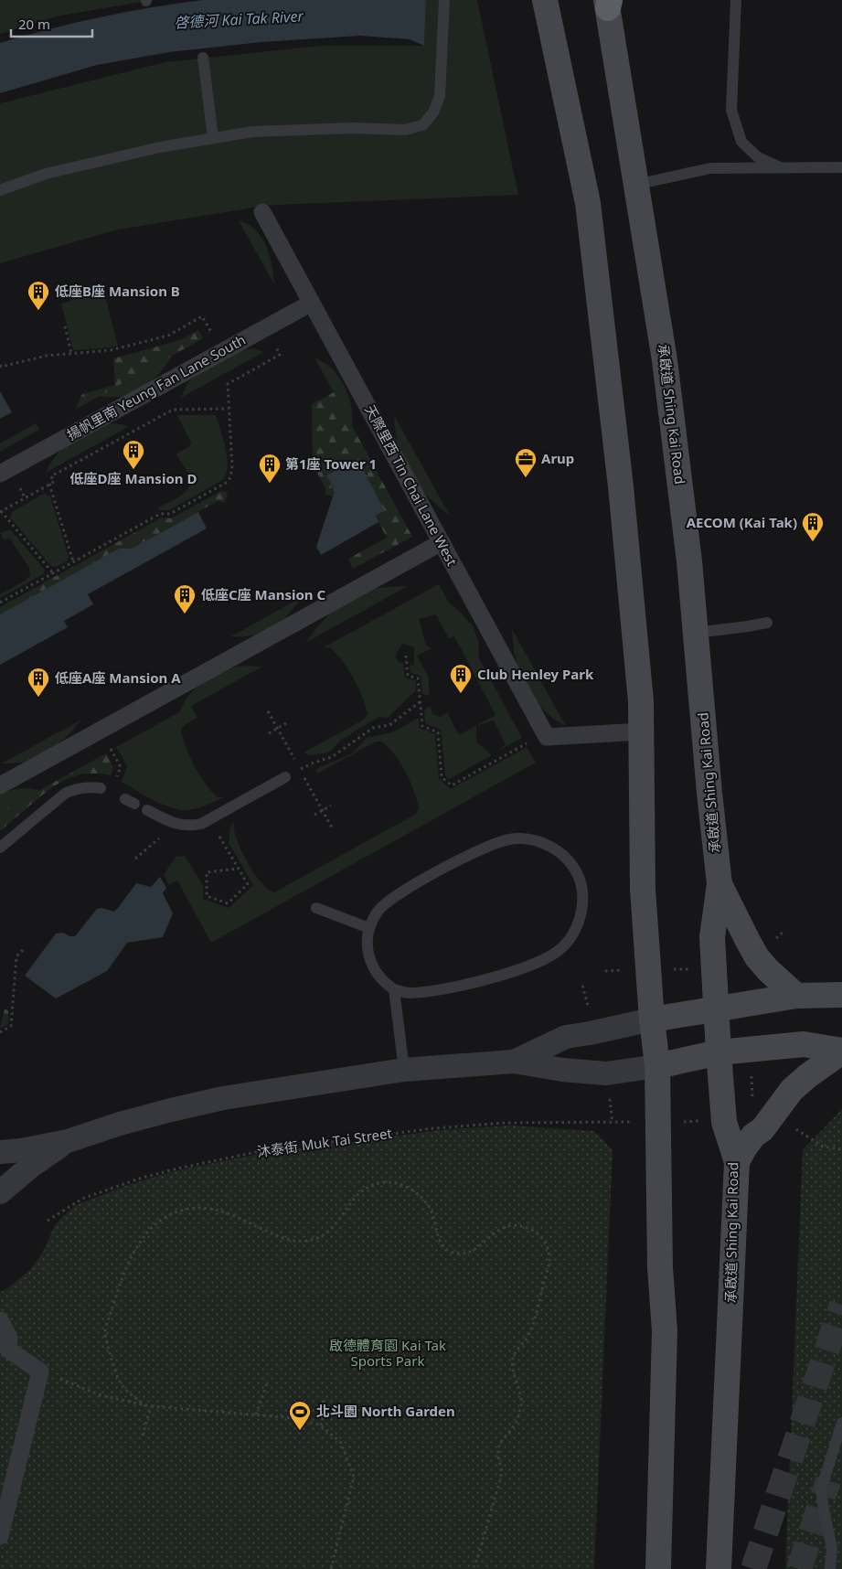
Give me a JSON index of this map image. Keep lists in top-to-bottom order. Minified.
{"streets":{"main road":["承啟道 Shing Kai Road"],"street":["揚帆里南 Yeung Fan Lane South","天際里西 Tin Chai Lane West"],"path":["沐泰街 Muk Tai Street"]},"crossings":[["揚帆里南 Yeung Fan Lane South","天際里西 Tin Chai Lane West"]],"water":["啓德河 Kai Tak River"],"parks":["啟德體育園 Kai Tak Sports Park"],"places":{"building":["低座B座 Mansion B","低座D座 Mansion D","第1座 Tower 1","AECOM (Kai Tak)","低座C座 Mansion C","Club Henley Park","低座A座 Mansion A"],"office":["Arup"],"sports":["北斗園 North Garden"]},"scale_bar":"20 m"}
